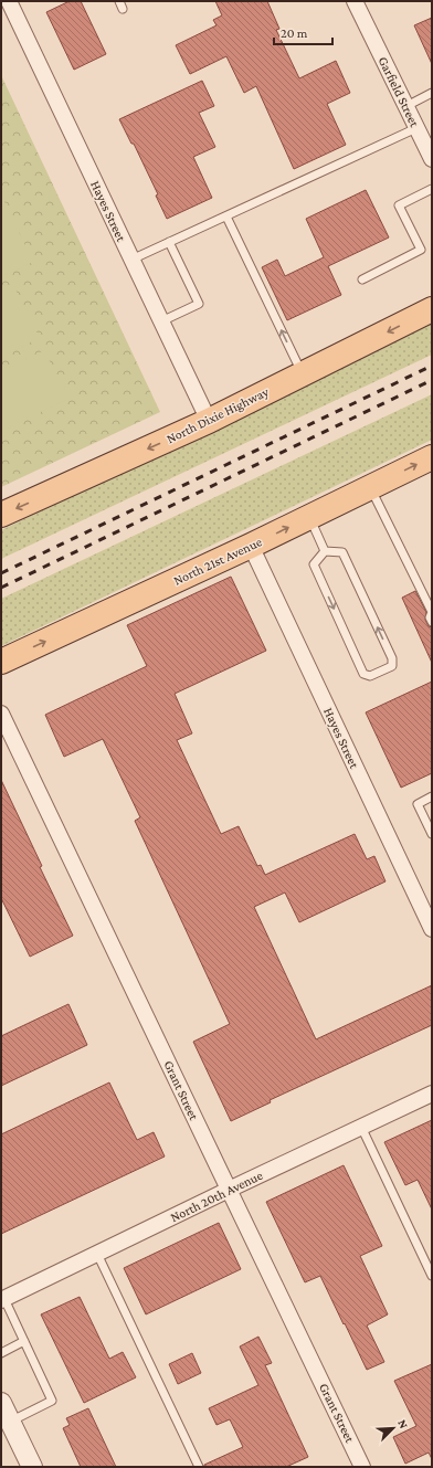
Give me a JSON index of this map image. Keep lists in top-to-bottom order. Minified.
{"streets":{"main road":["North Dixie Highway","North 21st Avenue"],"street":["Garfield Street","Hayes Street","Grant Street","North 20th Avenue"]},"crossings":[["Hayes Street","North Dixie Highway"],["Hayes Street","North 21st Avenue"],["Grant Street","North 20th Avenue"]],"one_way":["North Dixie Highway","North 21st Avenue"],"scale_bar":"20 m","north":"top right"}
